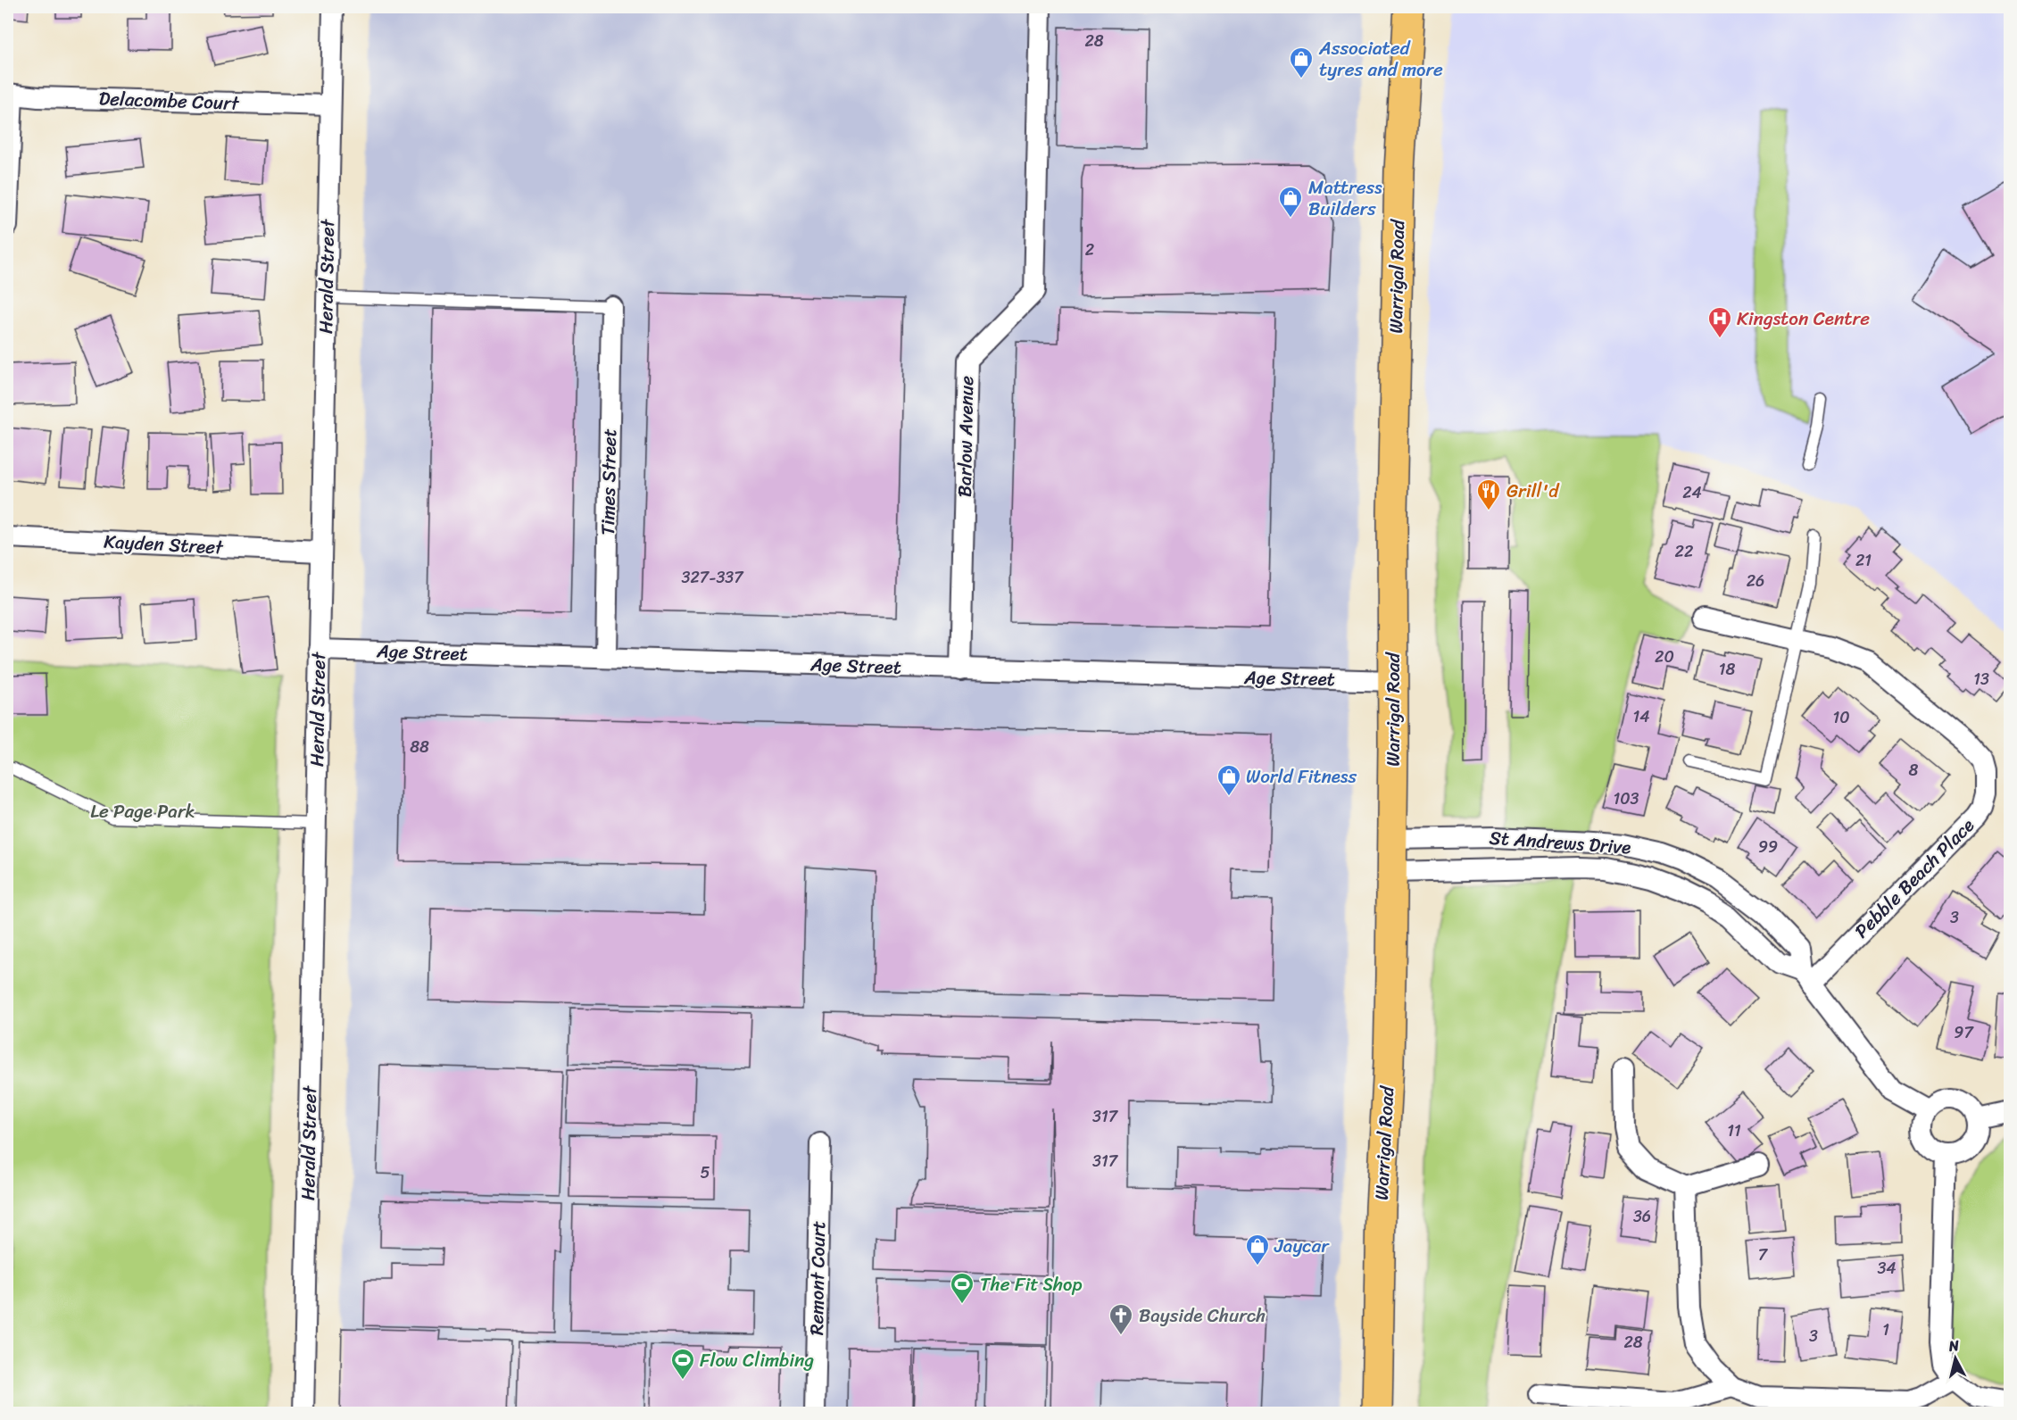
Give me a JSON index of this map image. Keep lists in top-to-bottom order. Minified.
{"streets":{"highway":["Warrigal Road"],"street":["Delacombe Court","Herald Street","Barlow Avenue","Times Street","Kayden Street","Age Street","St Andrews Drive","Pebble Beach Place","Remont Court"]},"crossings":[["Delacombe Court","Herald Street"],["Herald Street","Kayden Street"],["Herald Street","Age Street"],["Warrigal Road","Age Street"],["Warrigal Road","St Andrews Drive"],["Barlow Avenue","Age Street"],["Times Street","Age Street"],["St Andrews Drive","Pebble Beach Place"]],"parks":["Le Page Park"],"places":{"shop":["Associated tyres and more","Mattress Builders","World Fitness","Jaycar"],"hospital":["Kingston Centre"],"restaurant":["Grill'd"],"sports":["The Fit Shop","Flow Climbing"],"church":["Bayside Church"]},"house_numbers":["28","2","24","22","21","327-337","26","20","18","13","14","10","88","8","103","99","3","97","317","11","317","5","36","7","34","1","3","28"],"north":"top"}
